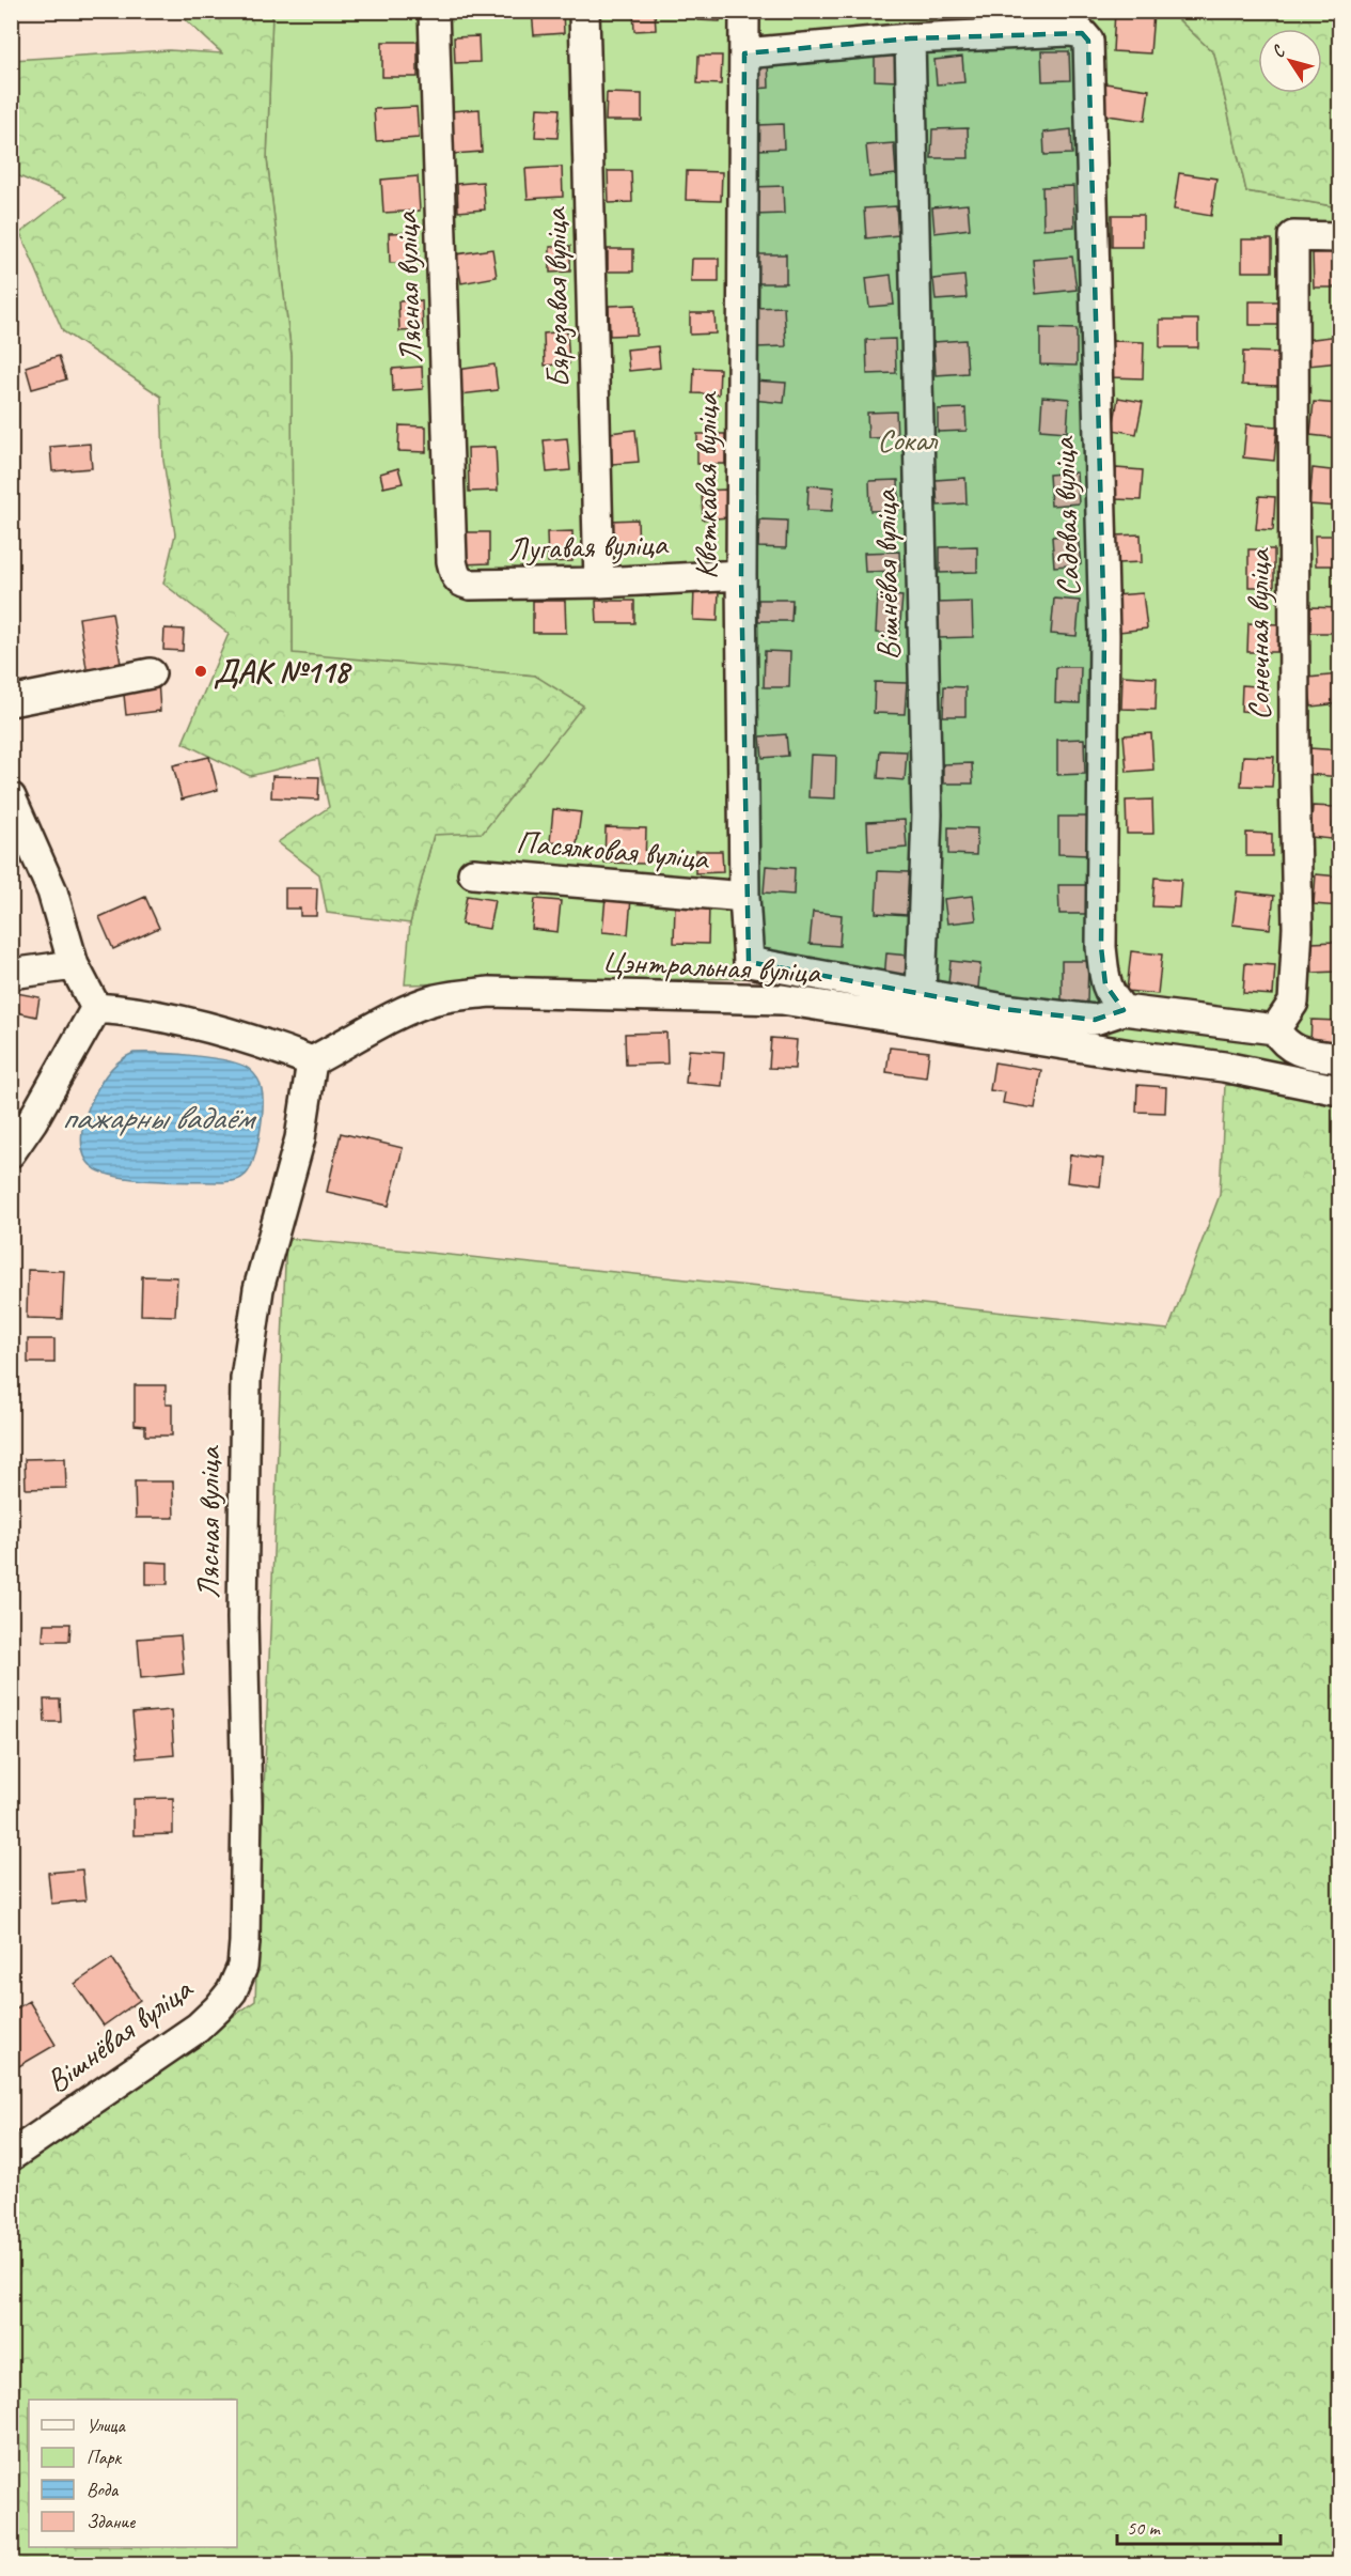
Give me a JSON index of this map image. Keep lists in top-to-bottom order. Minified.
{"streets":{"street":["Лясная вуліца","Бярозавая вуліца","Кветкавая вуліца","Садовая вуліца","Лугавая вуліца","Вішнёвая вуліца","Сонечная вуліца","Пасялковая вуліца","Цэнтральная вуліца"]},"crossings":[["Лясная вуліца","Лугавая вуліца"],["Лясная вуліца","Вішнёвая вуліца"],["Лясная вуліца","Цэнтральная вуліца"],["Бярозавая вуліца","Лугавая вуліца"],["Кветкавая вуліца","Лугавая вуліца"],["Кветкавая вуліца","Вішнёвая вуліца"],["Кветкавая вуліца","Пасялковая вуліца"],["Садовая вуліца","Вішнёвая вуліца"]],"water":["пажарны вадаём"],"parks":["Сокал"],"places":["ДАК №118"],"legend":["Улица","Парк","Вода","Здание"],"scale_bar":"50 m","north":"top left"}
